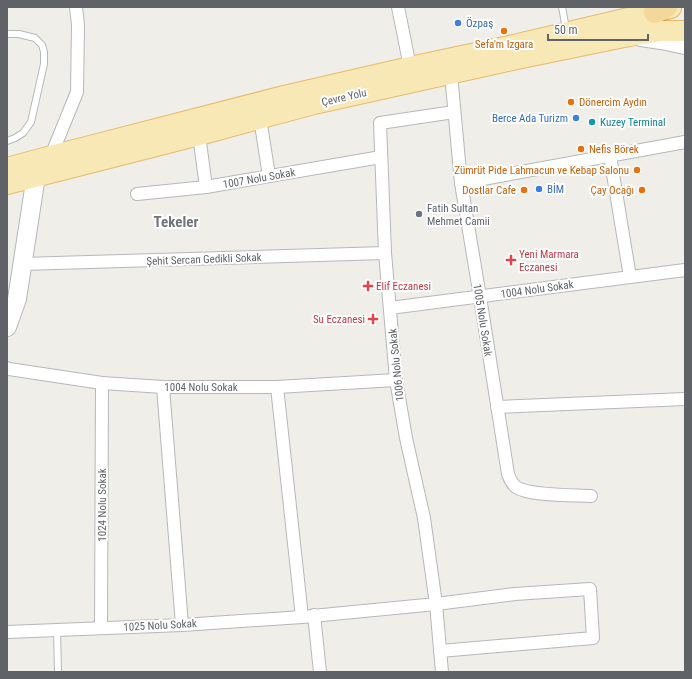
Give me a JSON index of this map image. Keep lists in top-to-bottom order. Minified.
{"streets":{"main road":["Çevre Yolu"],"street":["1007 Nolu Sokak","Şehit Sercan Gedikli Sokak","1004 Nolu Sokak","1005 Nolu Sokak","1006 Nolu Sokak","1024 Nolu Sokak","1025 Nolu Sokak"]},"crossings":[["Çevre Yolu","1005 Nolu Sokak"],["1007 Nolu Sokak","1006 Nolu Sokak"],["Şehit Sercan Gedikli Sokak","1006 Nolu Sokak"],["1004 Nolu Sokak","1005 Nolu Sokak"],["1004 Nolu Sokak","1006 Nolu Sokak"],["1004 Nolu Sokak","1024 Nolu Sokak"],["1005 Nolu Sokak","1006 Nolu Sokak"],["1006 Nolu Sokak","1025 Nolu Sokak"],["1024 Nolu Sokak","1025 Nolu Sokak"]],"districts":["Tekeler"],"places":{"other":["Özpaş","Sefa'm Izgara","Dönercim Aydın","Berce Ada Turizm","Kuzey Terminal","Nefis Börek","Zümrüt Pide Lahmacun ve Kebap Salonu","BİM","Dostlar Cafe","Çay Ocağı","Fatih Sultan Mehmet Camii"],"health":["Yeni Marmara Eczanesi","Elif Eczanesi","Su Eczanesi"]},"scale_bar":"50 m"}
